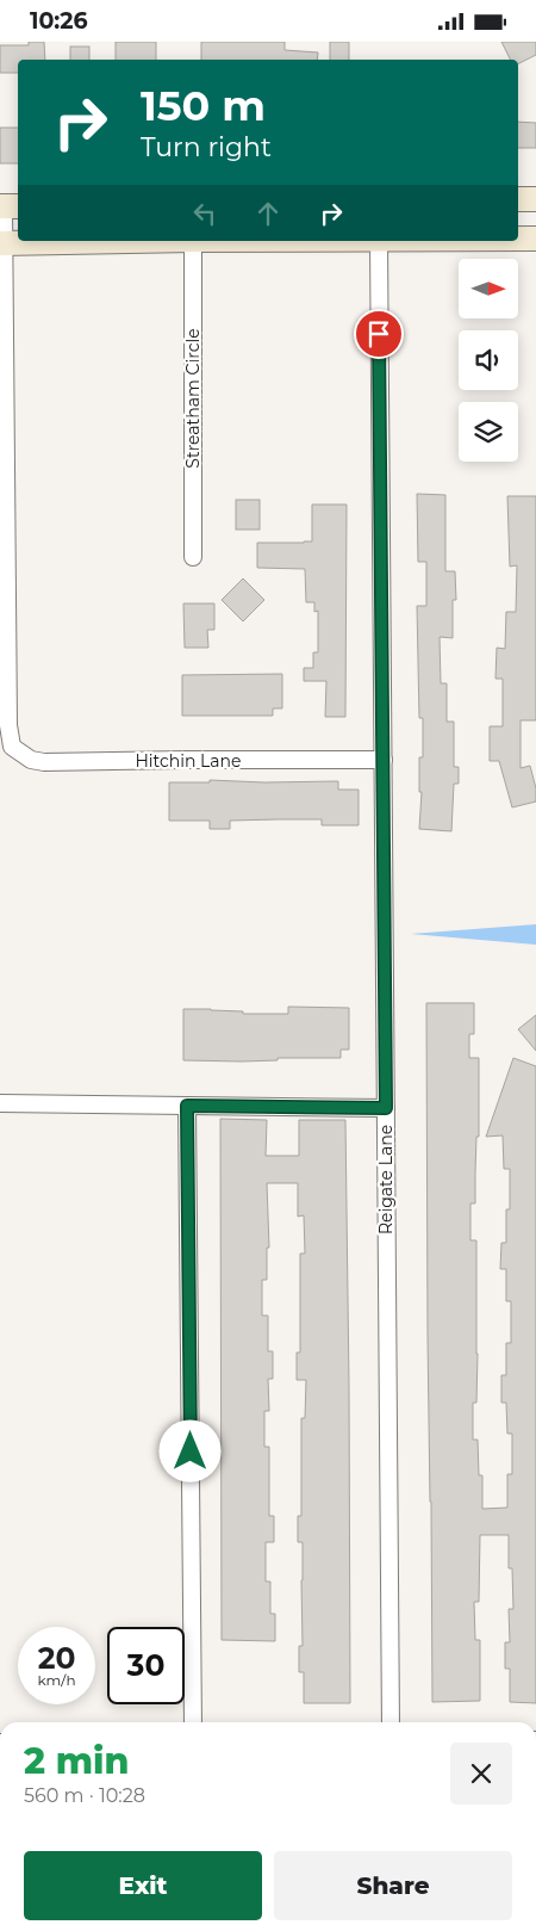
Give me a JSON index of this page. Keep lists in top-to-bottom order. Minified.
{"streets":{"street":["Streatham Circle","Hitchin Lane","Reigate Lane"]},"crossings":[["Hitchin Lane","Reigate Lane"]],"north":"right","page":{"status":"10:26","turn":["150 m","Turn right"],"speed":"20 km/h","limit":"30","heading":["2 min","560 m · 10:28"],"buttons":["Exit","Share"]}}
